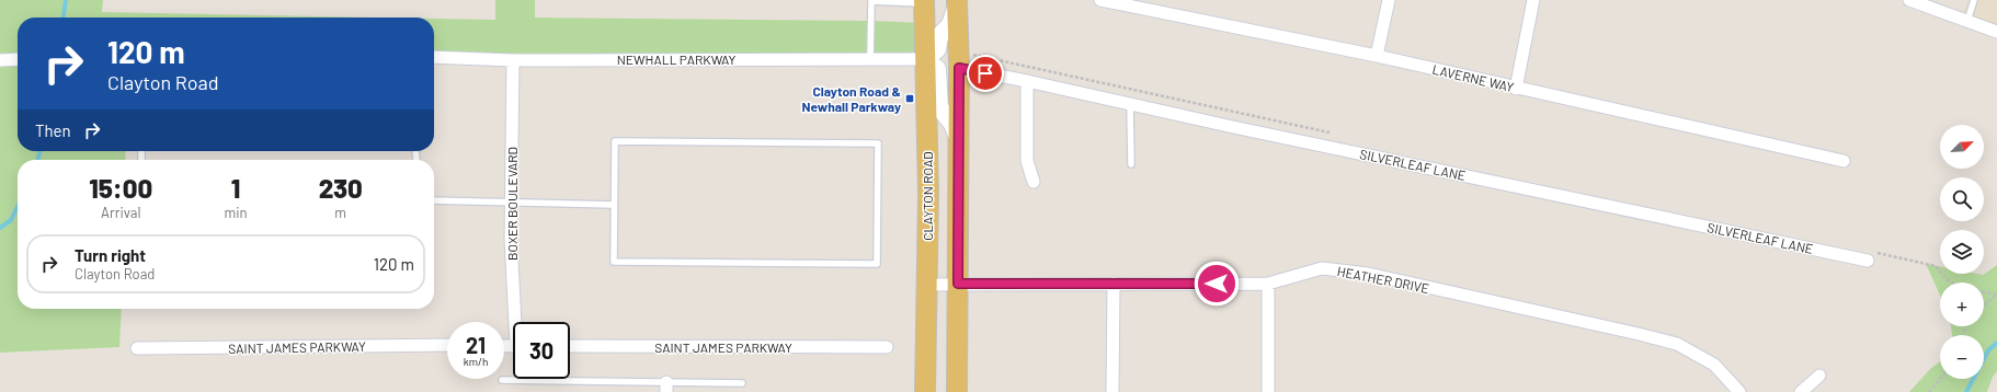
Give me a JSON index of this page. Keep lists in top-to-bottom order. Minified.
{"streets":{"main road":["CLAYTON ROAD"],"street":["NEWHALL PARKWAY","LAVERNE WAY","SILVERLEAF LANE","BOXER BOULEVARD","HEATHER DRIVE","SAINT JAMES PARKWAY"]},"crossings":[["NEWHALL PARKWAY","CLAYTON ROAD"],["NEWHALL PARKWAY","BOXER BOULEVARD"],["CLAYTON ROAD","HEATHER DRIVE"]],"places":{"transit":["Clayton Road & Newhall Parkway"]},"north":"top right","page":{"turn":["120 m","Clayton Road"],"then":"Then","map_buttons":["+","−"],"eta":["15:00","Arrival","1","min","230","m"],"list":[{"name":"Turn right","note":"Clayton Road","value":"120 m"}],"speed":"21 km/h","limit":"30"}}
